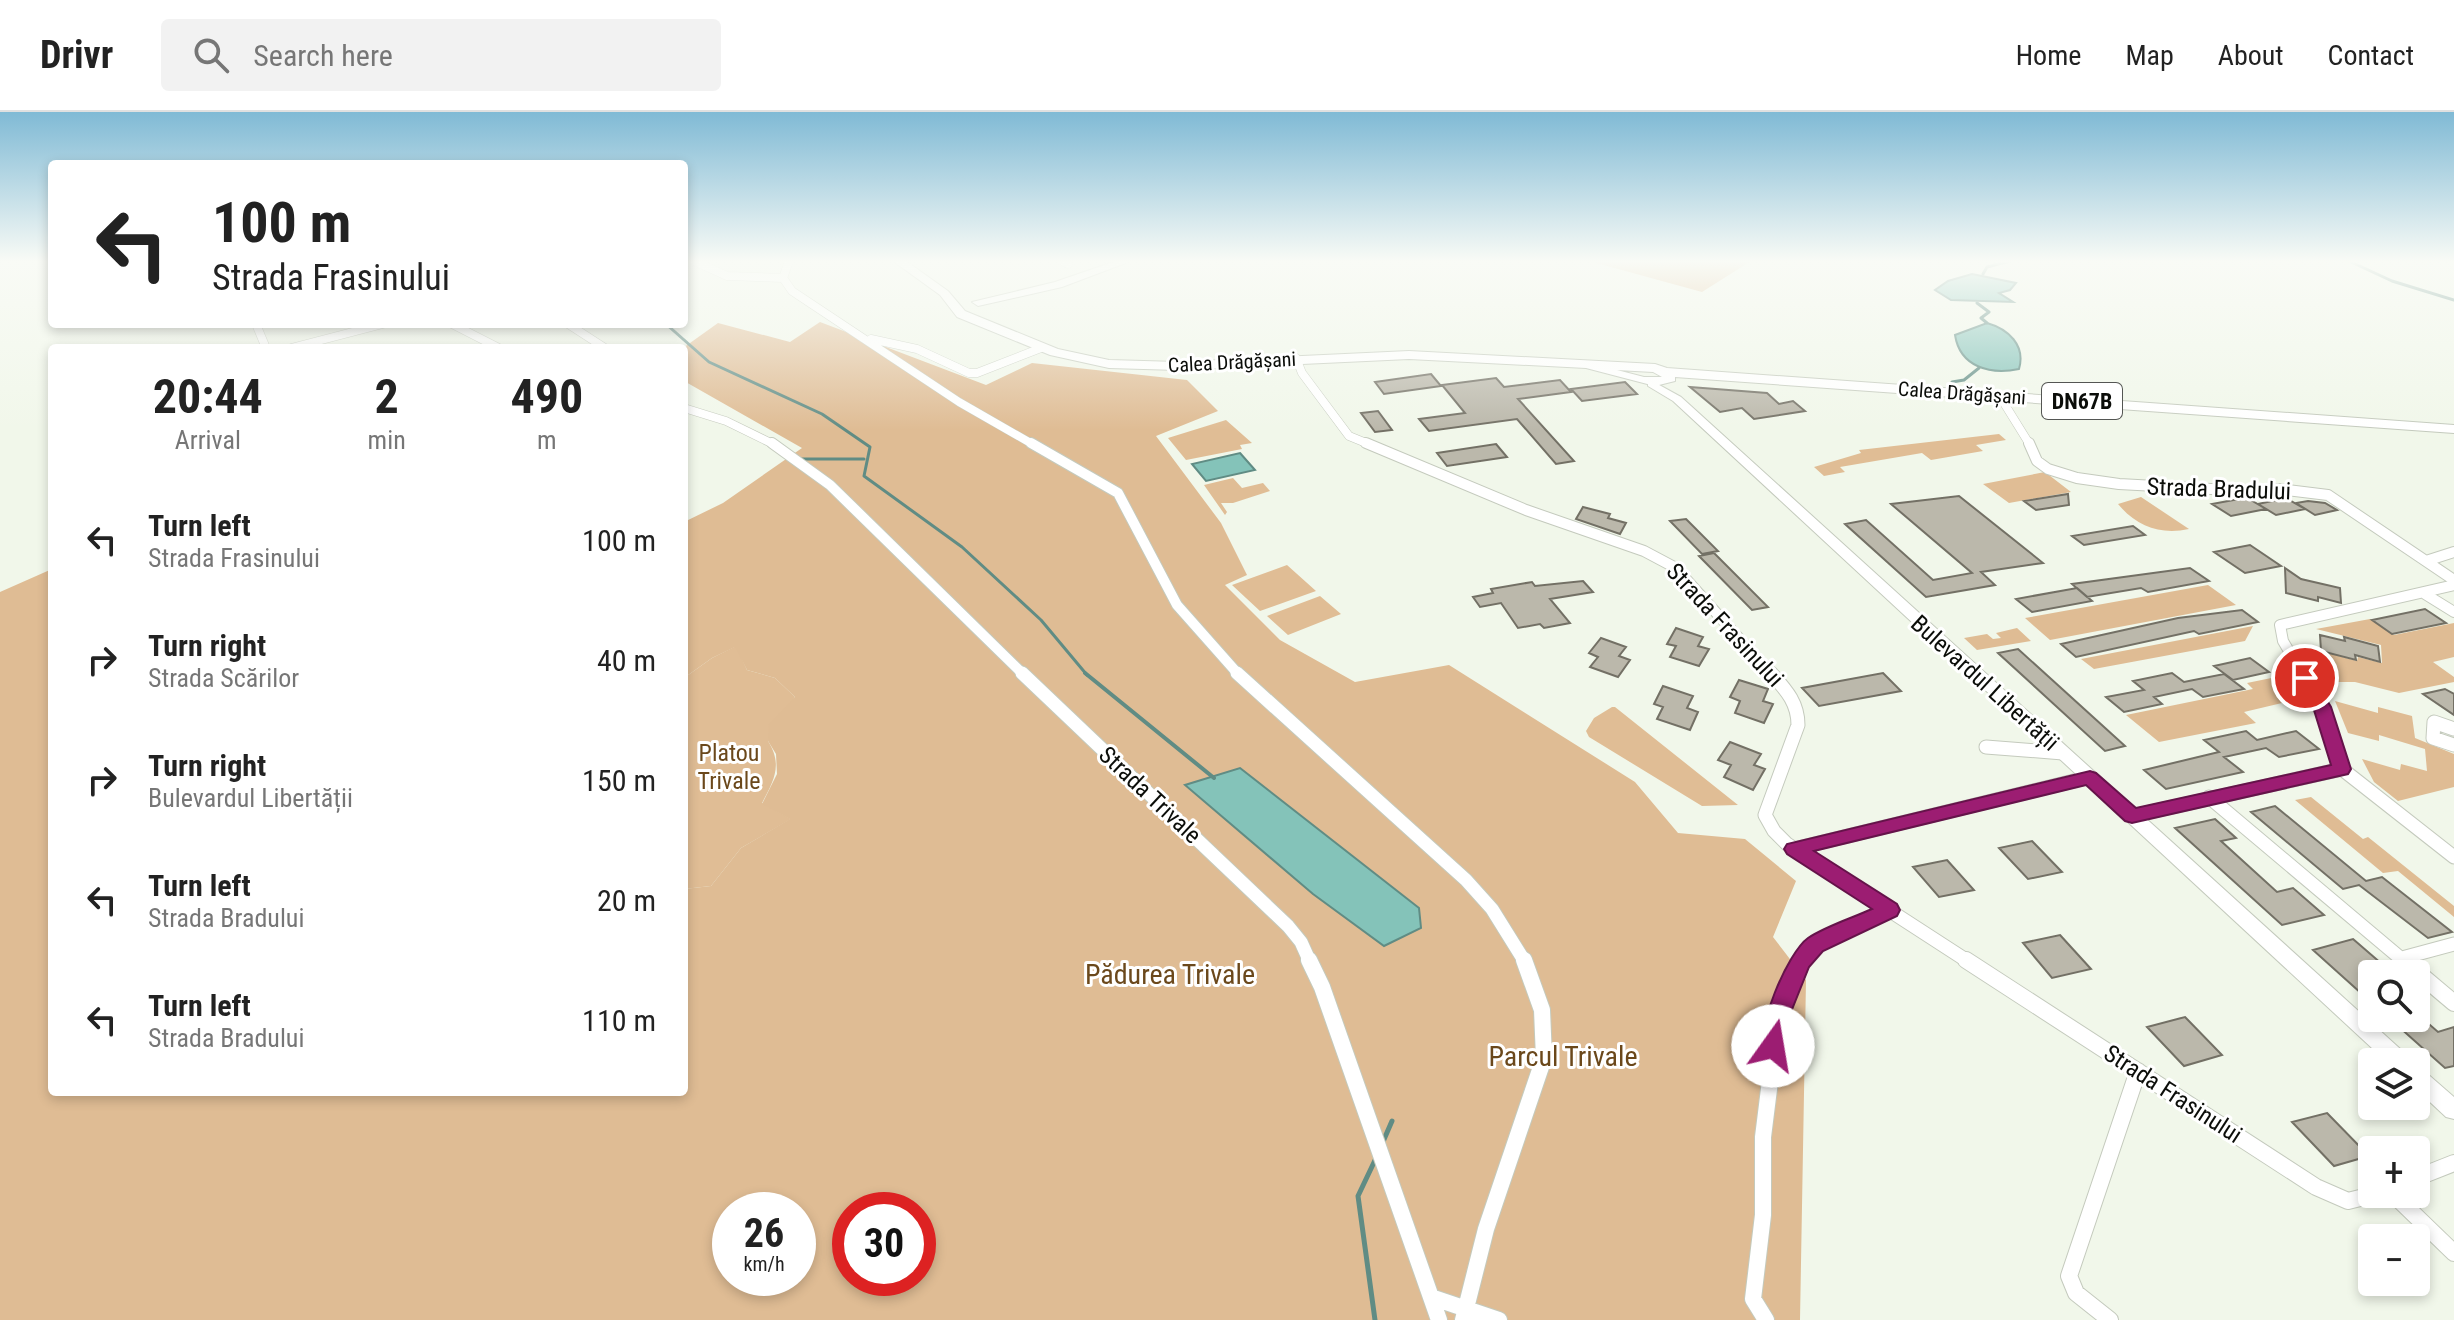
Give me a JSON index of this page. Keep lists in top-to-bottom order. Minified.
{"streets":{"main road":["Calea Drăgășani","DN67B","Bulevardul Libertății"],"street":["Strada Bradului","Strada Frasinului","Strada Trivale"]},"crossings":[["Calea Drăgășani","Strada Bradului"],["Calea Drăgășani","Strada Frasinului"],["Calea Drăgășani","Bulevardul Libertății"]],"parks":["Platou Trivale","Pădurea Trivale","Parcul Trivale"],"page":{"header":"Drivr","search":"Search here","nav":["Home","Map","About","Contact"],"turn":["100 m","Strada Frasinului"],"eta":["20:44","Arrival","2","min","490","m"],"list":[{"name":"Turn left","note":"Strada Frasinului","value":"100 m"},{"name":"Turn right","note":"Strada Scărilor","value":"40 m"},{"name":"Turn right","note":"Bulevardul Libertății","value":"150 m"},{"name":"Turn left","note":"Strada Bradului","value":"20 m"},{"name":"Turn left","note":"Strada Bradului","value":"110 m"}],"map_buttons":["+","−"],"speed":"26 km/h","limit":"30"}}
